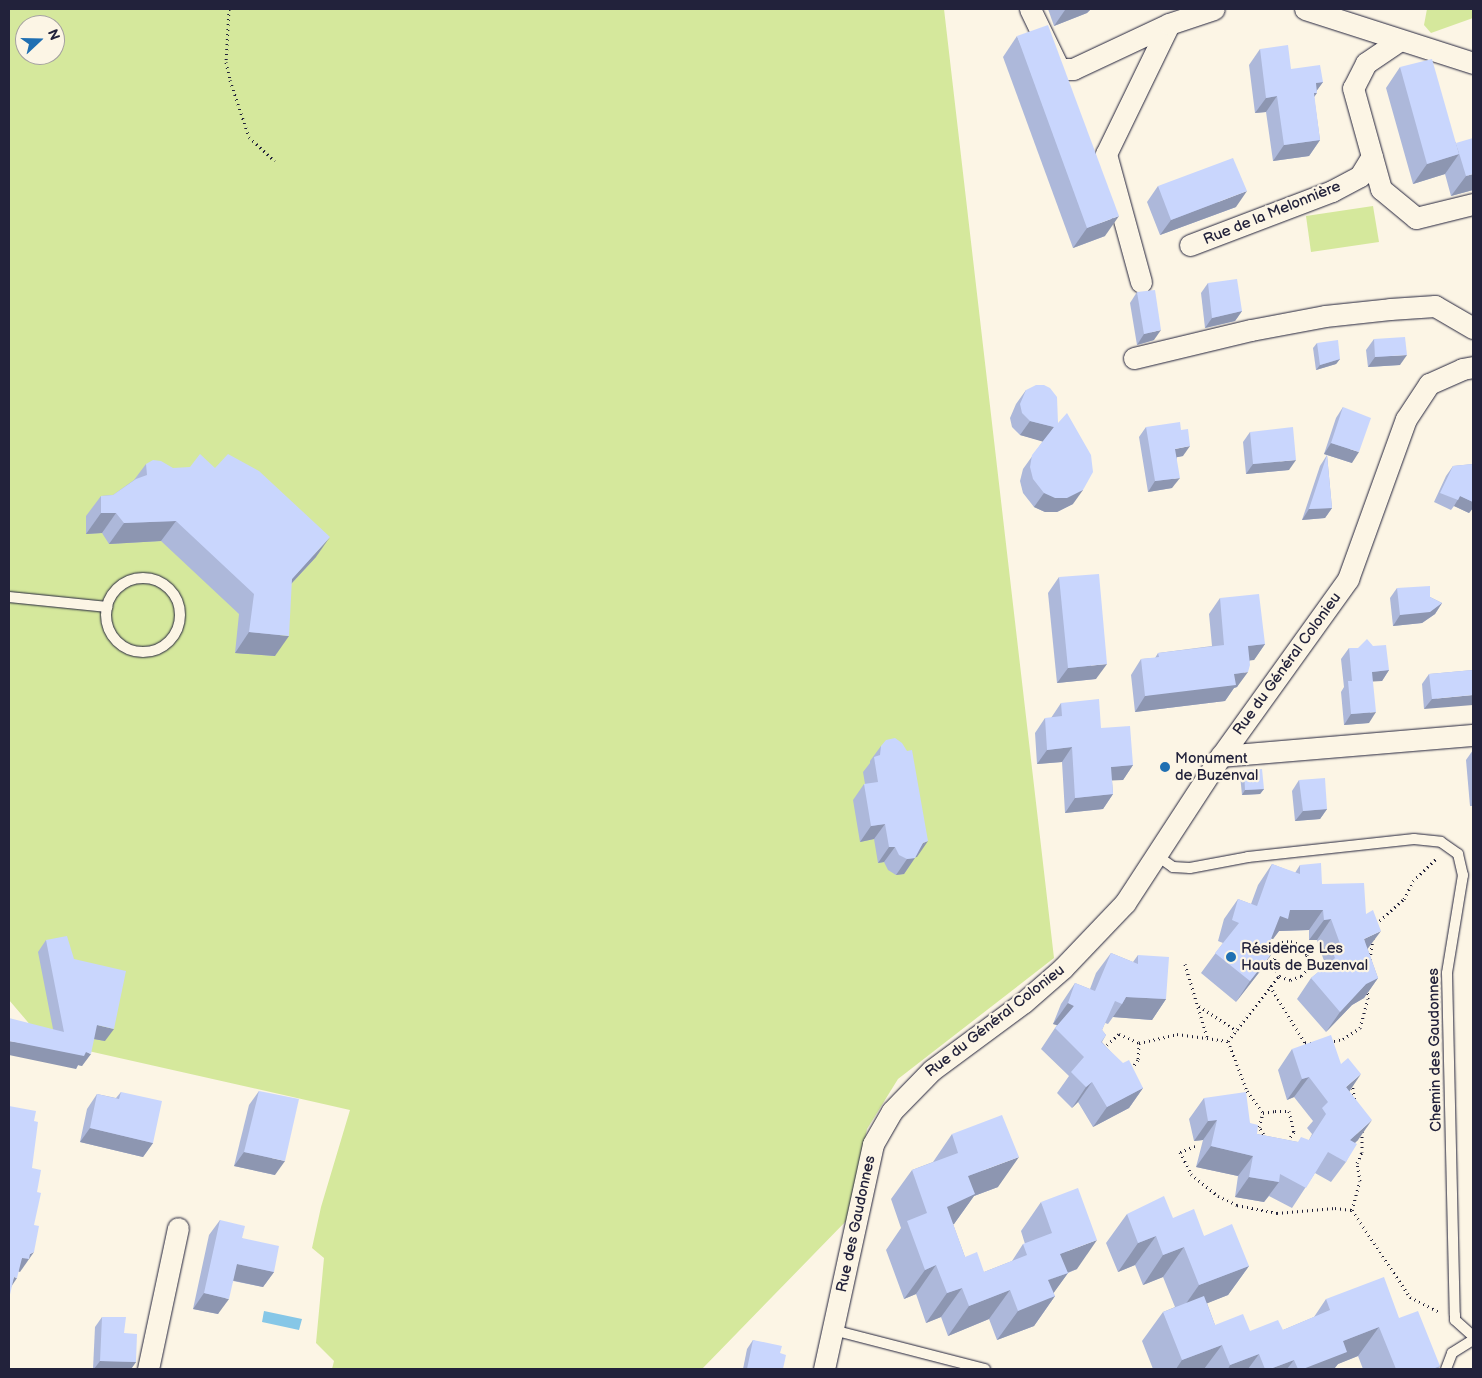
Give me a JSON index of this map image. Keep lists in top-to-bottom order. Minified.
{"streets":{"street":["Rue de la Melonnière","Rue du Général Colonieu","Rue des Gaudonnes"],"lane":["Chemin des Gaudonnes"]},"crossings":[["Rue du Général Colonieu","Rue des Gaudonnes"]],"places":["Monument de Buzenval","Résidence Les Hauts de Buzenval"],"north":"right"}
